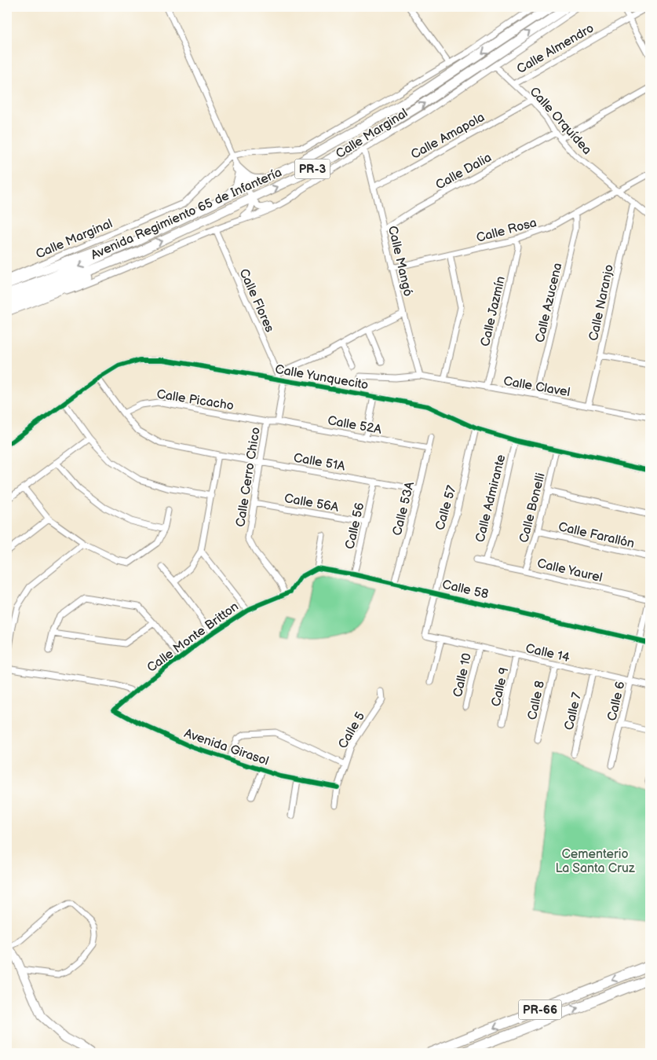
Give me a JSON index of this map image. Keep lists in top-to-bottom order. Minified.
{"streets":{"highway":["PR-66"],"main road":["PR-3","Avenida Regimiento 65 de Infantería"],"street":["Calle Almendro","Calle Orquídea","Calle Marginal","Calle Amapola","Calle Dalia","Calle Rosa","Calle Mangó","Calle Flores","Calle Azucena","Calle Naranjo","Calle Jazmín","Calle Yunquecito","Calle Clavel","Calle Picacho","Calle 52A","Calle 51A","Calle Cerro Chico","Calle Admirante","Calle 56A","Calle 57","Calle Bonelli","Calle 53A","Calle 56","Calle Farallón","Calle Yaurel","Calle 58","Calle Monte Britton","Calle 14","Calle 10","Calle 9","Calle 8","Calle 6","Calle 7","Calle 5","Avenida Girasol"]},"crossings":[["Calle Almendro","Calle Orquídea"],["Calle Orquídea","Calle Marginal"],["Calle Orquídea","Calle Amapola"],["Calle Orquídea","Calle Dalia"],["Calle Orquídea","Calle Rosa"],["Calle Orquídea","Calle Naranjo"],["Calle Marginal","Calle Mangó"],["Calle Marginal","Calle Flores"],["Calle Amapola","Calle Mangó"],["Calle Dalia","Calle Mangó"],["Calle Rosa","Calle Mangó"],["Calle Rosa","Calle Azucena"],["Calle Rosa","Calle Jazmín"],["Calle Mangó","Calle Clavel"],["Calle Flores","Calle Yunquecito"],["Calle Azucena","Calle Clavel"],["Calle Naranjo","Calle Clavel"],["Calle Jazmín","Calle Clavel"],["Calle Yunquecito","Calle 51A"],["Calle Yunquecito","Calle Admirante"],["Calle Yunquecito","Calle 57"],["Calle Yunquecito","Calle Bonelli"],["Calle Picacho","Calle 52A"],["Calle Picacho","Calle 51A"],["Calle Picacho","Calle Cerro Chico"],["Calle 52A","Calle 53A"],["Calle 51A","Calle Cerro Chico"],["Calle 51A","Calle 53A"],["Calle 51A","Calle 56"],["Calle Cerro Chico","Calle 56A"],["Calle Cerro Chico","Calle Monte Britton"],["Calle Admirante","Calle Yaurel"],["Calle 56A","Calle 56"],["Calle 57","Calle 58"],["Calle 57","Calle 14"],["Calle Bonelli","Calle Farallón"],["Calle Bonelli","Calle Yaurel"],["Calle 53A","Calle 58"],["Calle 56","Calle 58"],["Calle Yaurel","Calle 6"],["Calle 58","Calle 6"],["Calle Monte Britton","Avenida Girasol"],["Calle 14","Calle 10"],["Calle 14","Calle 9"],["Calle 14","Calle 8"],["Calle 14","Calle 6"],["Calle 14","Calle 7"],["Calle 5","Avenida Girasol"]],"parks":["Cementerio La Santa Cruz"]}
